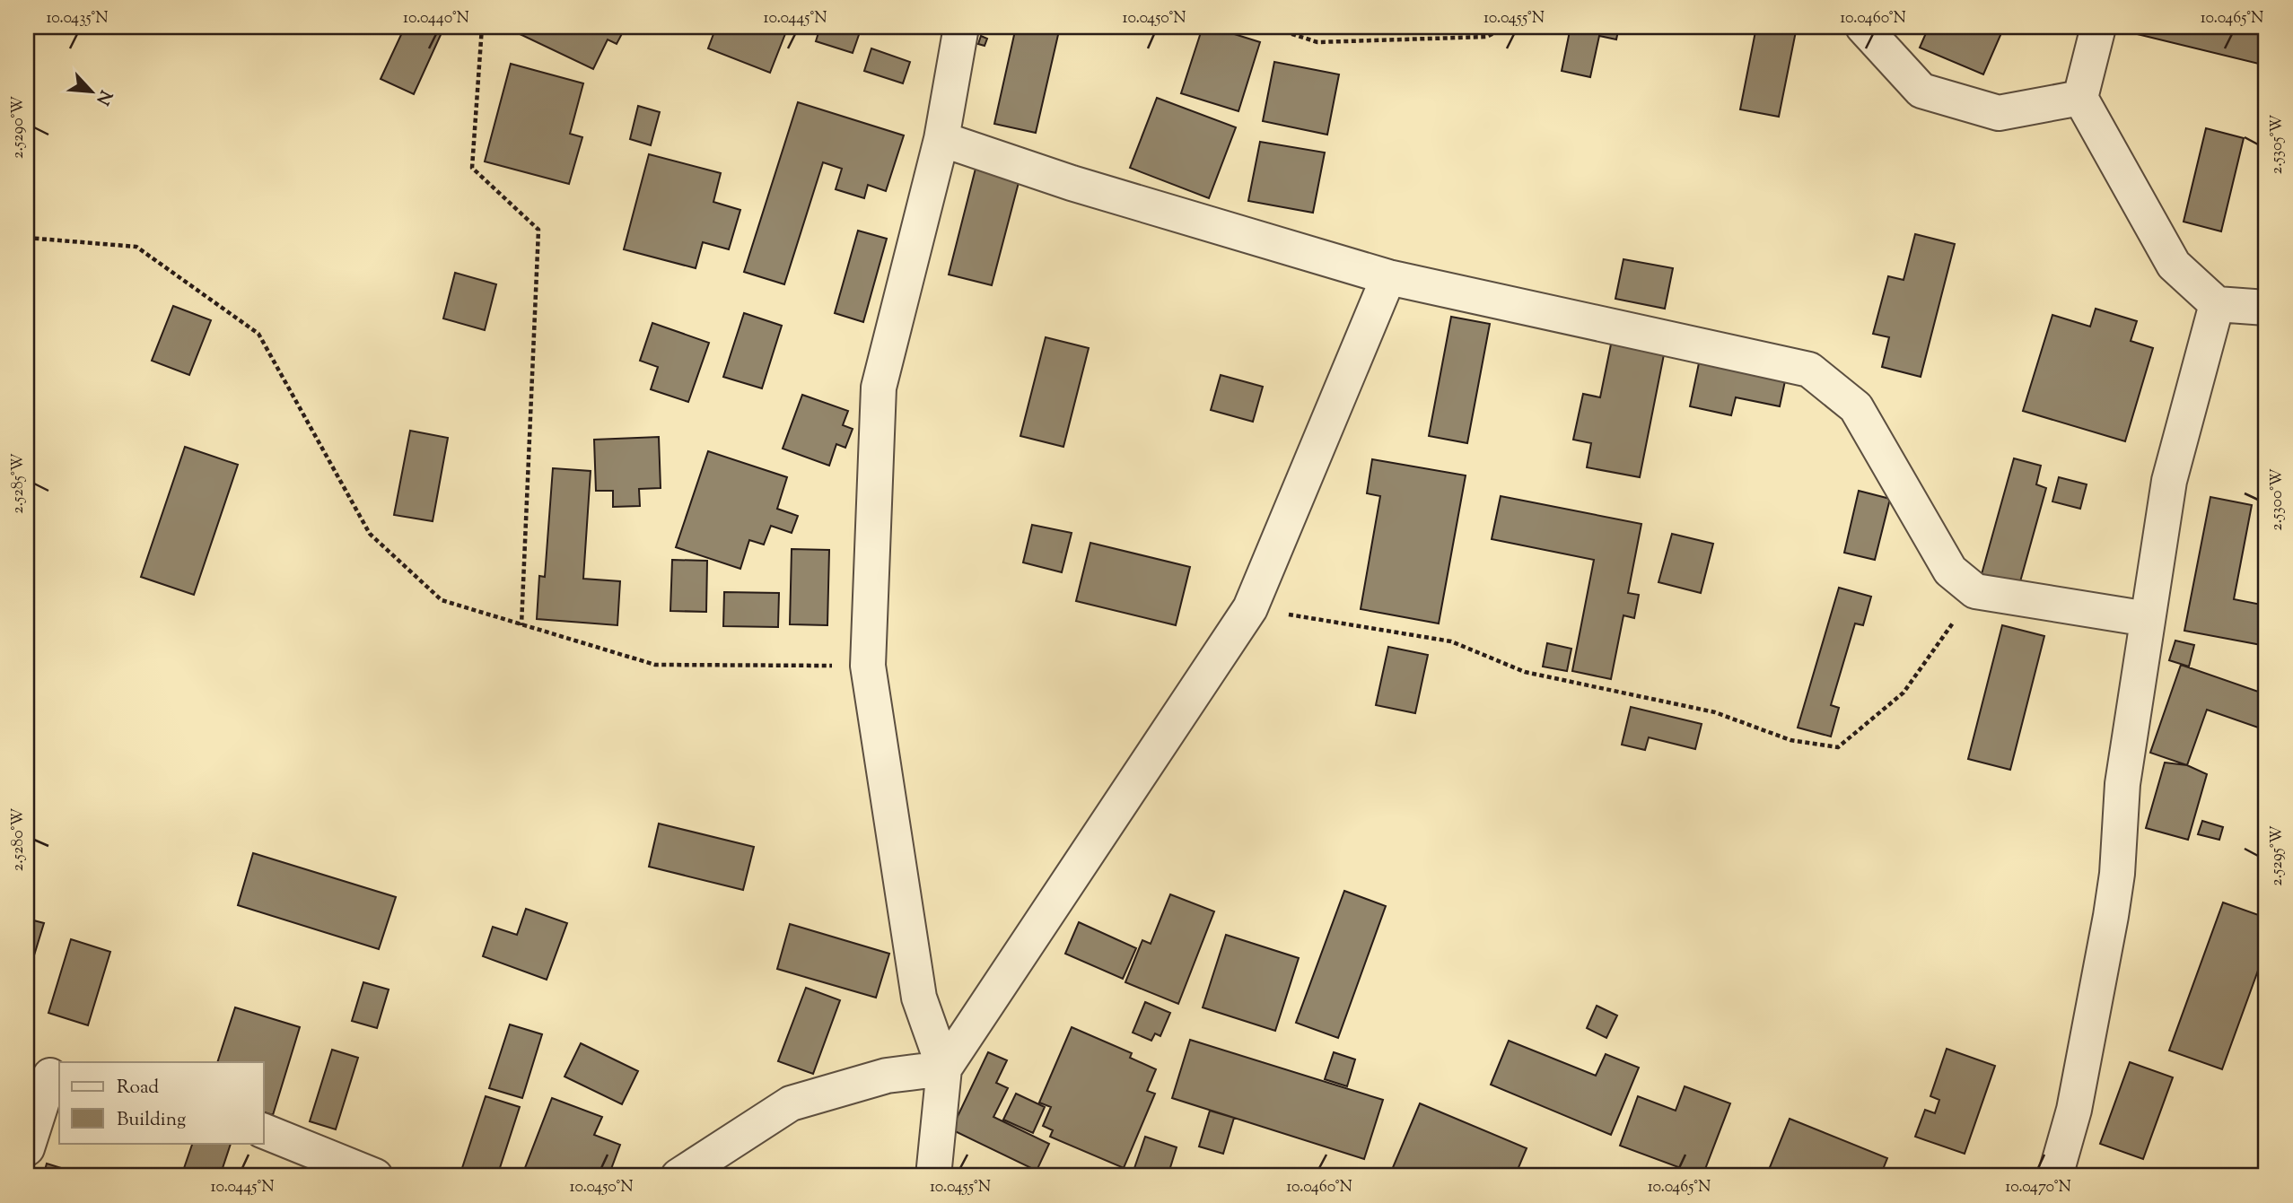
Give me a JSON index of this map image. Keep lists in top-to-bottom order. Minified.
{"legend":["Road","Building"],"north":"bottom right","coordinates":["10.0435°N","10.0440°N","10.0445°N","10.0450°N","10.0455°N","10.0460°N","10.0465°N","2.5290°W","2.5305°W","2.5285°W","2.5300°W","2.5280°W","2.5295°W","10.0470°N"]}
